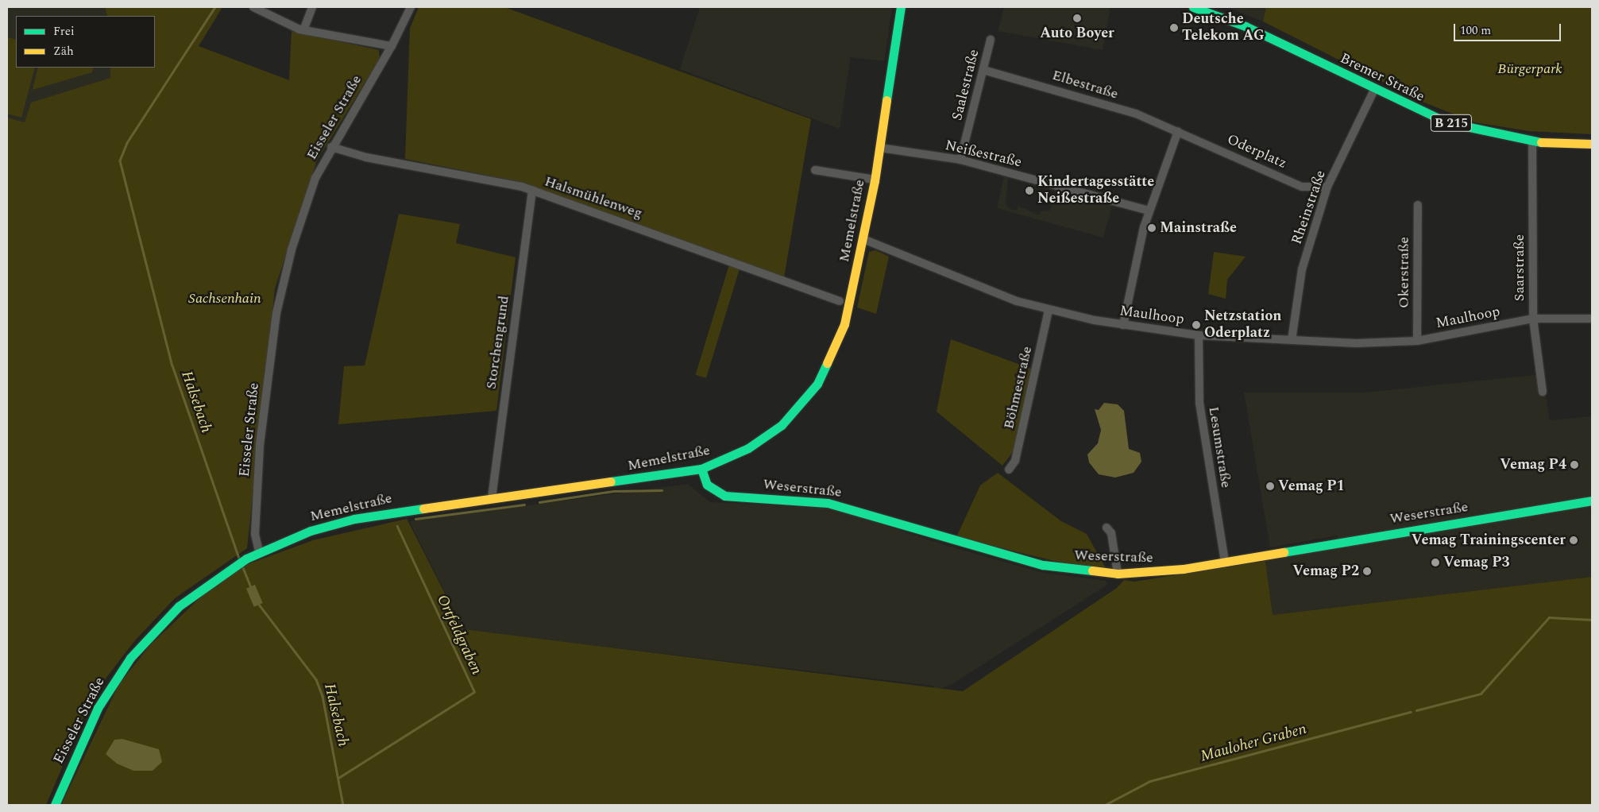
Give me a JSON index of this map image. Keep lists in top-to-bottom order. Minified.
{"streets":{"street":["Bremer Straße","Saalestraße","Elbestraße","Eisseler Straße","B 215","Oderplatz","Neißestraße","Halsmühlenweg","Rheinstraße","Memelstraße","Saarstraße","Okerstraße","Maulhoop","Storchengrund","Böhmestraße","Lesumstraße","Weserstraße"]},"crossings":[["Bremer Straße","Rheinstraße"],["Bremer Straße","Saarstraße"],["Saalestraße","Elbestraße"],["Saalestraße","Neißestraße"],["Elbestraße","Oderplatz"],["Eisseler Straße","Halsmühlenweg"],["Eisseler Straße","Memelstraße"],["Oderplatz","Rheinstraße"],["Neißestraße","Memelstraße"],["Halsmühlenweg","Storchengrund"],["Rheinstraße","Maulhoop"],["Memelstraße","Maulhoop"],["Memelstraße","Storchengrund"],["Memelstraße","Weserstraße"],["Saarstraße","Maulhoop"],["Okerstraße","Maulhoop"],["Maulhoop","Böhmestraße"],["Maulhoop","Lesumstraße"],["Lesumstraße","Weserstraße"]],"water":["Halsebach","Ortfeldgraben","Mauloher Graben"],"parks":["Bürgerpark","Sachsenhain"],"places":["Auto Boyer","Deutsche Telekom AG","Kindertagesstätte Neißestraße","Mainstraße","Netzstation Oderplatz","Vemag P4","Vemag P1","Vemag Trainingscenter","Vemag P3","Vemag P2"],"legend":["Frei","Zäh"],"scale_bar":"100 m"}
